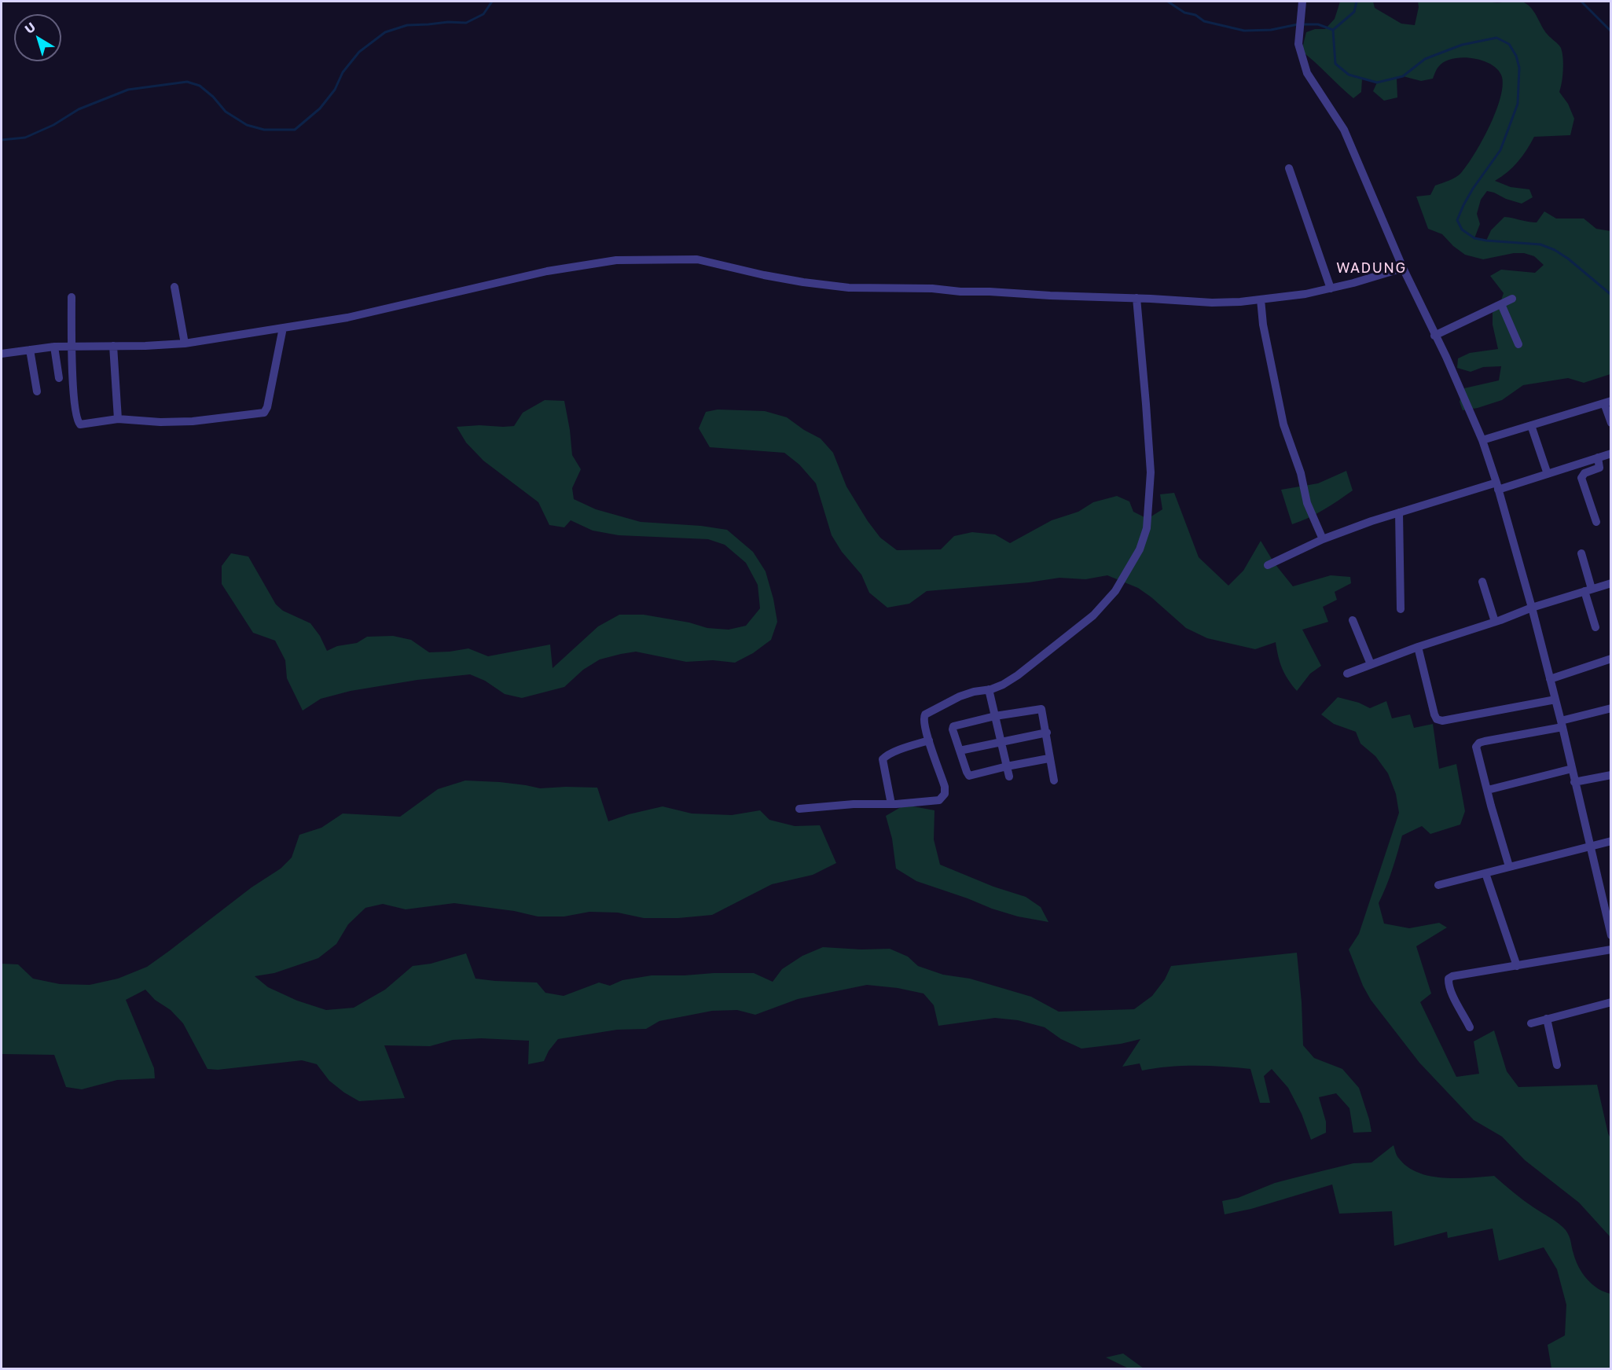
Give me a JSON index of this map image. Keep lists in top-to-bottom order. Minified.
{"districts":["WADUNG"],"north":"top left"}
